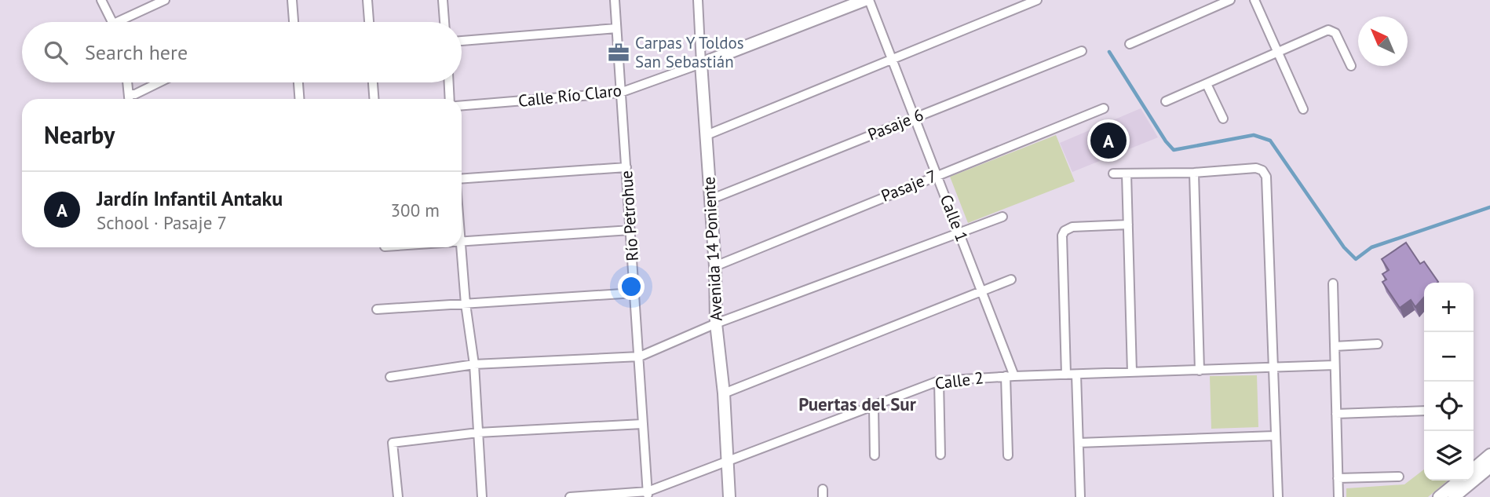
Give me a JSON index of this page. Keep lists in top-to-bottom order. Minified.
{"streets":{"street":["Calle Río Claro","Pasaje 6","Pasaje 7","Río Petrohue","Calle 1","Avenida 14 Poniente","Calle 2"]},"crossings":[["Calle Río Claro","Río Petrohue"],["Calle Río Claro","Calle 1"],["Calle Río Claro","Avenida 14 Poniente"],["Pasaje 6","Calle 1"],["Pasaje 6","Avenida 14 Poniente"],["Pasaje 7","Calle 1"],["Pasaje 7","Avenida 14 Poniente"],["Río Petrohue","Calle 2"],["Calle 1","Calle 2"],["Avenida 14 Poniente","Calle 2"]],"districts":["Puertas del Sur"],"places":{"office":["Carpas Y Toldos San Sebastián"]},"north":"top left","page":{"search":"Search here","heading":"Nearby","pins":"A","list":[{"mark":"A","name":"Jardín Infantil Antaku","note":"School · Pasaje 7","value":"300 m"}],"map_buttons":["+","−"]}}
